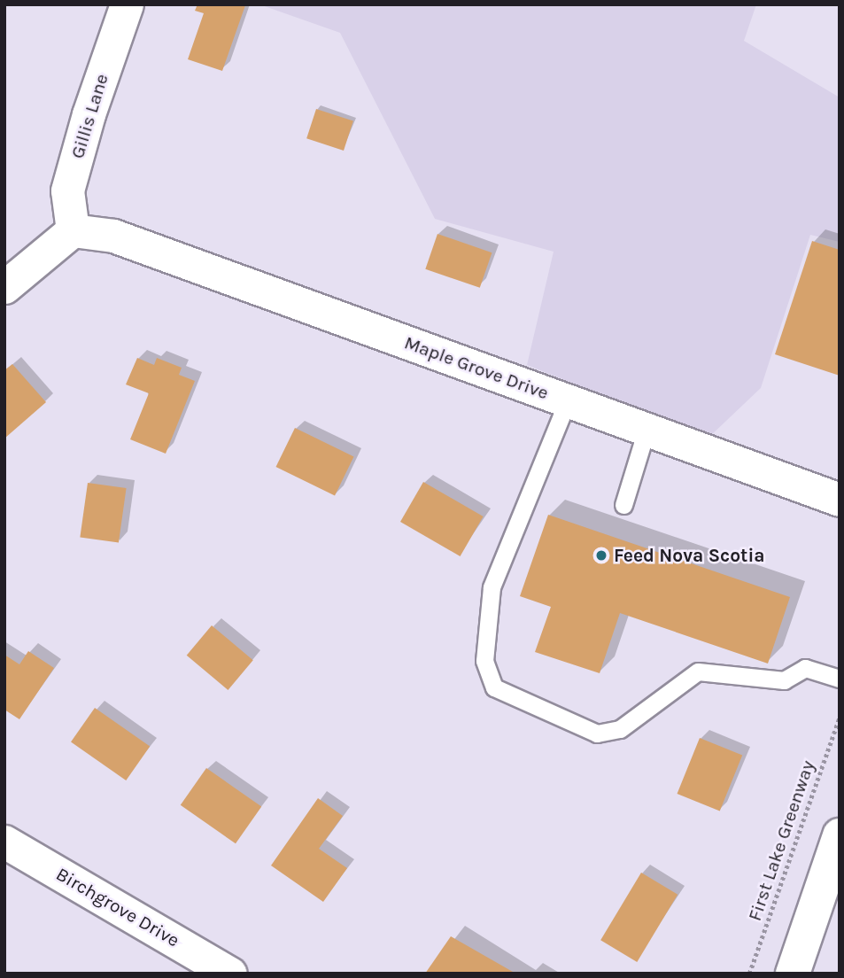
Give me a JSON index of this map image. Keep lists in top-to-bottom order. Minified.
{"streets":{"street":["Gillis Lane","Maple Grove Drive","Birchgrove Drive"],"path":["First Lake Greenway"]},"crossings":[["Gillis Lane","Maple Grove Drive"]],"places":["Feed Nova Scotia"]}
